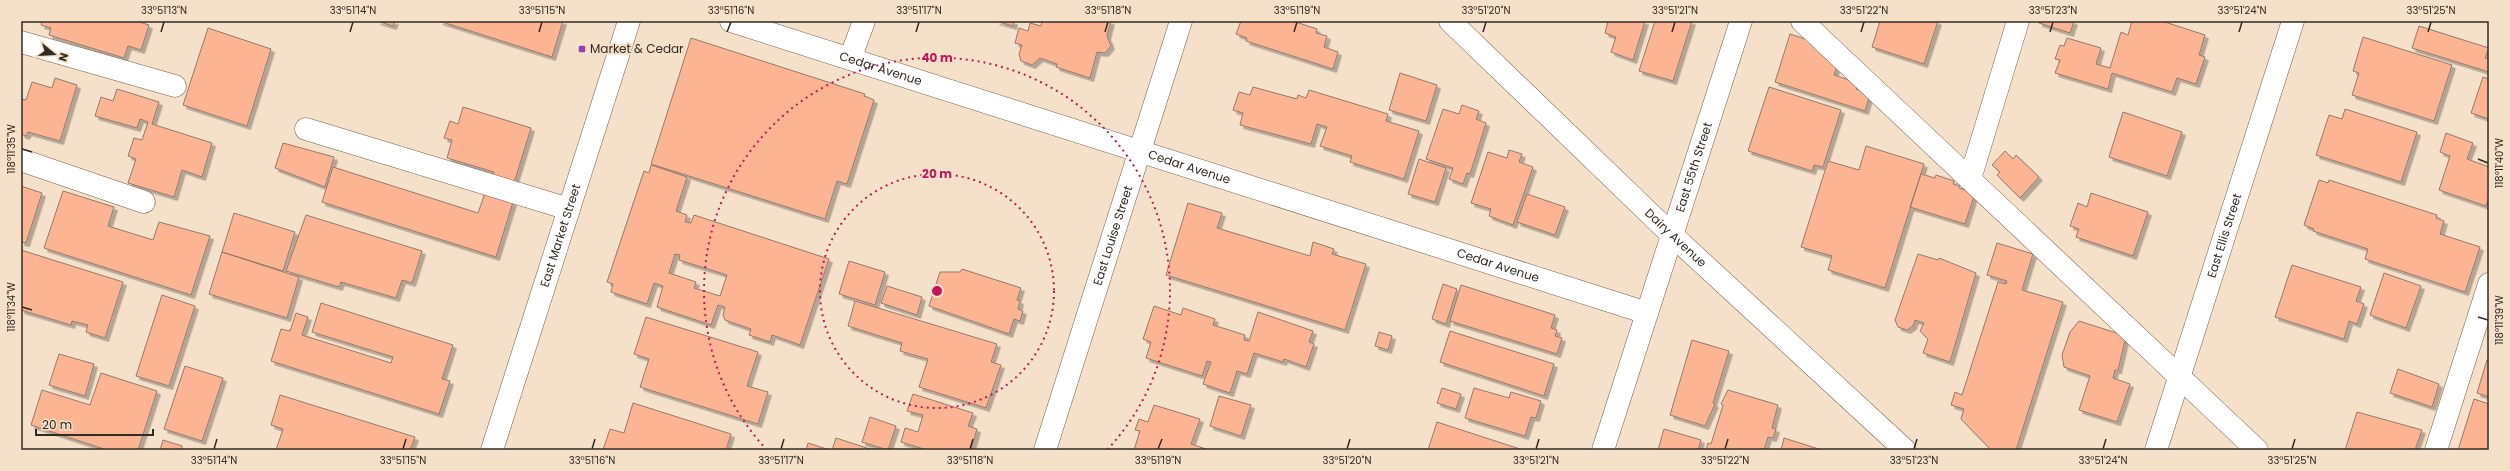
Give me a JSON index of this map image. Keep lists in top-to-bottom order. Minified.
{"streets":{"street":["Cedar Avenue","East 55th Street","East Market Street","East Ellis Street","East Louise Street","Dairy Avenue"]},"crossings":[["Cedar Avenue","East 55th Street"],["Cedar Avenue","East Louise Street"],["East 55th Street","Dairy Avenue"]],"places":{"transit":["Market & Cedar"]},"scale_bar":"20 m","north":"right","coordinates":["33°51'13\"N","33°51'14\"N","33°51'15\"N","33°51'16\"N","33°51'17\"N","33°51'18\"N","33°51'19\"N","33°51'20\"N","33°51'21\"N","33°51'22\"N","33°51'23\"N","33°51'24\"N","33°51'25\"N","118°11'35\"W","118°11'40\"W","118°11'34\"W","118°11'39\"W"],"rings":["40 m","20 m"]}
